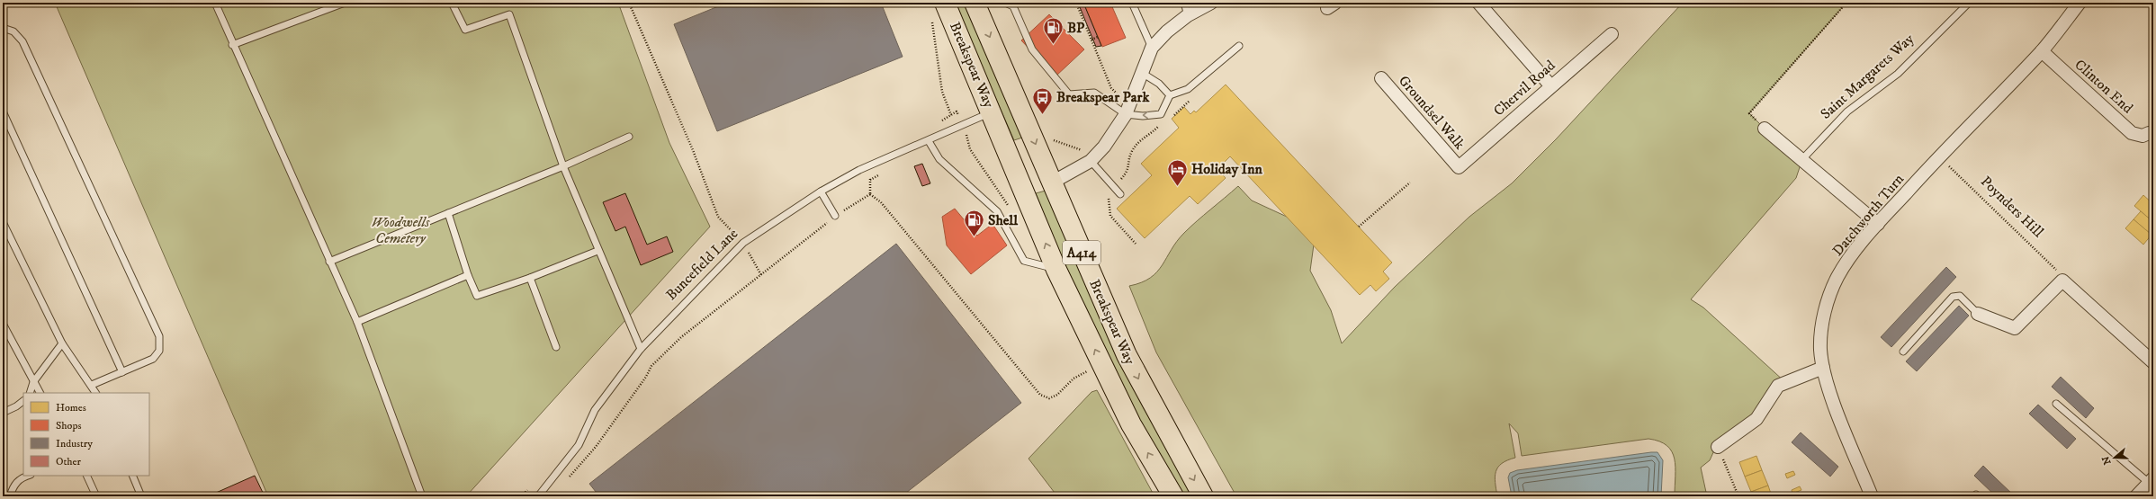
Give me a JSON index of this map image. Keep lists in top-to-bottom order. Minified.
{"streets":{"main road":["Breakspear Way","A414"],"street":["Clinton End","Chervil Road","Groundsel Walk","Datchworth Turn"],"lane":["Saint Margarets Way","Buncefield Lane"],"path":["Poynders Hill"]},"crossings":[["Breakspear Way","Buncefield Lane"],["Clinton End","Datchworth Turn"],["Chervil Road","Groundsel Walk"],["Poynders Hill","Datchworth Turn"]],"parks":["Woodwells Cemetery"],"places":{"fuel station":["BP","Shell"],"bus stop":["Breakspear Park"],"hotel":["Holiday Inn"]},"legend":["Homes","Shops","Industry","Other"],"north":"left"}
